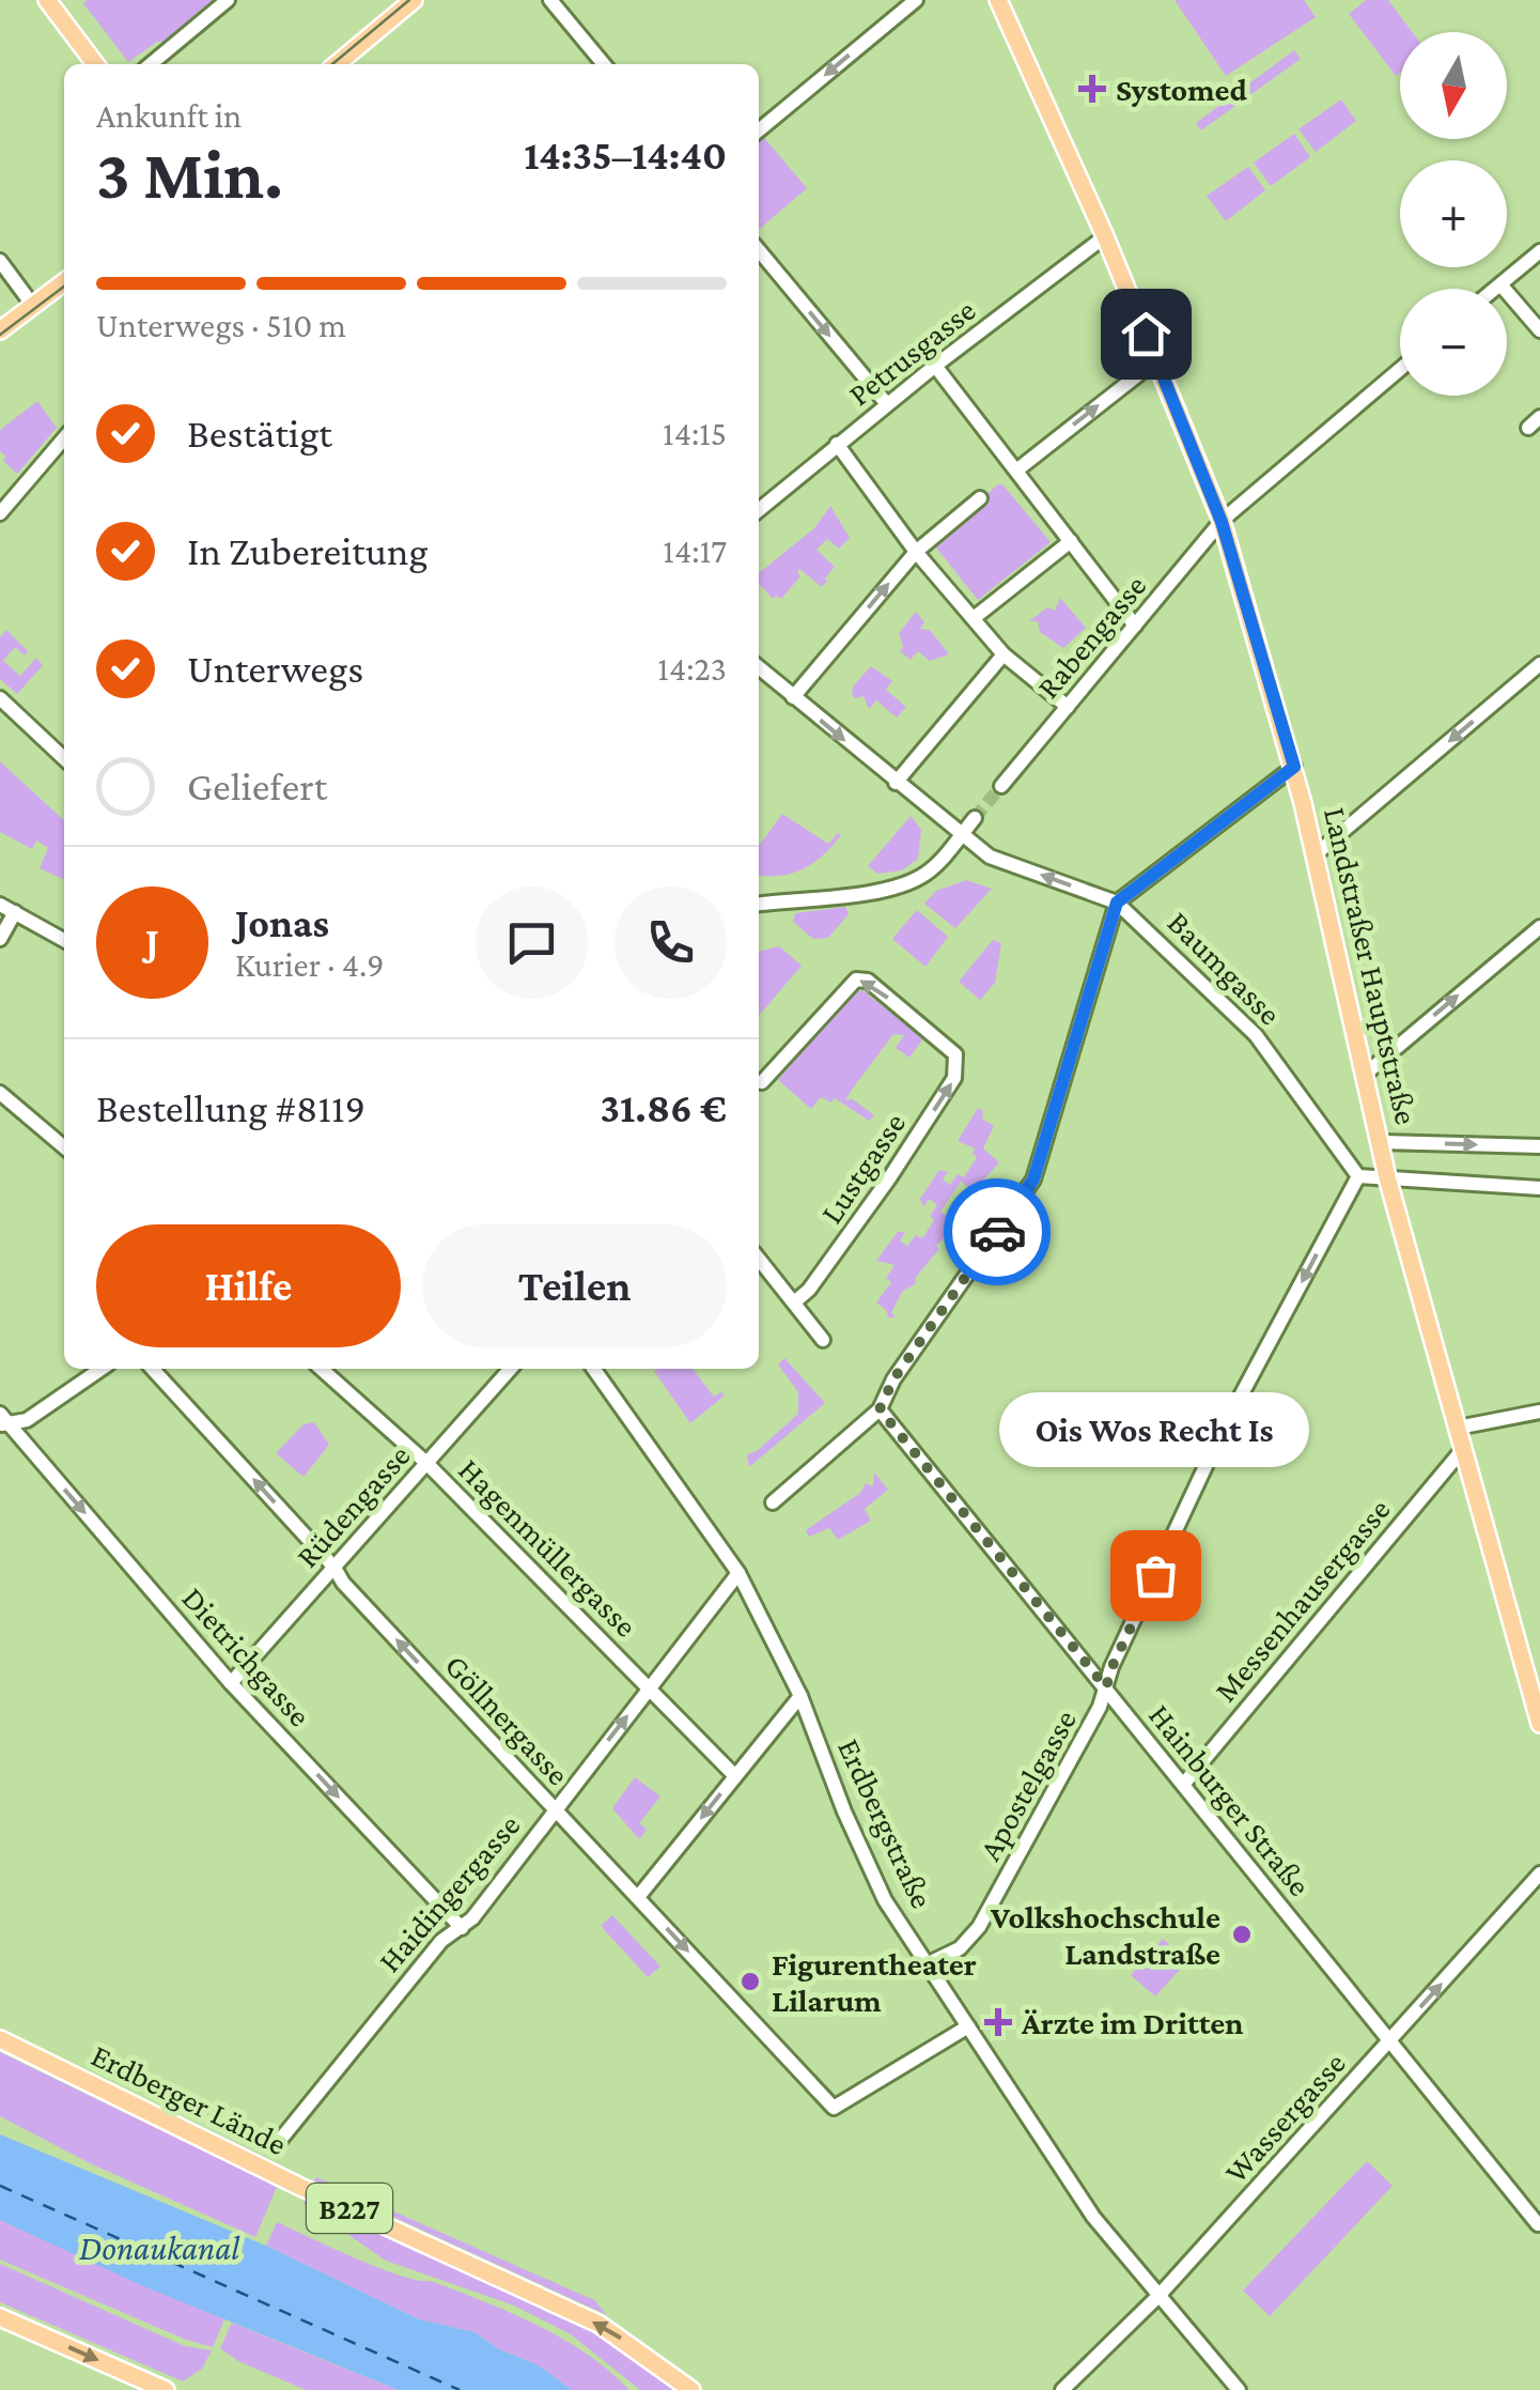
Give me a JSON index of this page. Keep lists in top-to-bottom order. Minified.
{"streets":{"main road":["Landstraßer Hauptstraße","Erdberger Lände","B227"],"street":["Petrusgasse","Rabengasse","Baumgasse","Lustgasse","Rüdengasse","Hagenmüllergasse","Messenhausergasse","Dietrichgasse","Göllnergasse","Apostelgasse","Hainburger Straße","Erdbergstraße","Haidingergasse","Wassergasse"]},"crossings":[["Petrusgasse","Landstraßer Hauptstraße"],["Rabengasse","Landstraßer Hauptstraße"],["Landstraßer Hauptstraße","Messenhausergasse"],["Baumgasse","Apostelgasse"],["Rüdengasse","Hagenmüllergasse"],["Rüdengasse","Dietrichgasse"],["Rüdengasse","Göllnergasse"],["Hagenmüllergasse","Haidingergasse"],["Messenhausergasse","Hainburger Straße"],["Dietrichgasse","Haidingergasse"],["Göllnergasse","Erdbergstraße"],["Göllnergasse","Haidingergasse"],["Apostelgasse","Hainburger Straße"],["Apostelgasse","Erdbergstraße"],["Hainburger Straße","Wassergasse"],["Erdbergstraße","Haidingergasse"],["Erdbergstraße","Wassergasse"]],"one_way":["Dietrichgasse","Apostelgasse","Erdberger Lände"],"water":["Donaukanal"],"places":{"health":["Systomed","Ärzte im Dritten"],"other":["Ois Wos Recht Is","Volkshochschule Landstraße","Figurentheater Lilarum"]},"north":"bottom","page":{"map_buttons":["+","−"],"heading":["3 Min.","Ankunft in","14:35–14:40"],"panel":["Jonas","Kurier · 4.9","Bestellung #8119","31.86 €"],"bar":"Unterwegs · 510 m","list":[["Bestätigt","14:15"],["In Zubereitung","14:17"],["Unterwegs","14:23"],"Geliefert"],"round":"J","buttons":["Hilfe","Teilen"],"bubble":"Ois Wos Recht Is"}}
